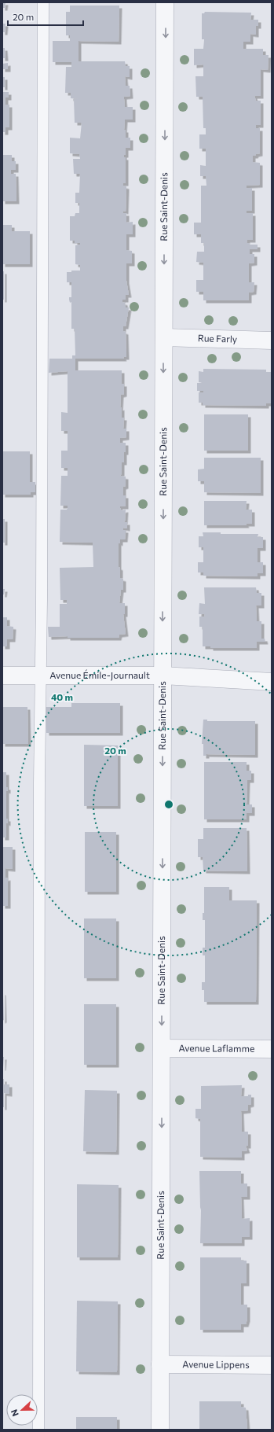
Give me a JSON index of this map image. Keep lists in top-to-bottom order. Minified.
{"streets":{"street":["Rue Saint-Denis","Rue Farly","Avenue Émile-Journault","Avenue Laflamme","Avenue Lippens"]},"crossings":[["Rue Saint-Denis","Rue Farly"],["Rue Saint-Denis","Avenue Émile-Journault"],["Rue Saint-Denis","Avenue Laflamme"],["Rue Saint-Denis","Avenue Lippens"]],"one_way":["Rue Saint-Denis"],"scale_bar":"20 m","north":"left","rings":["40 m","20 m"]}
